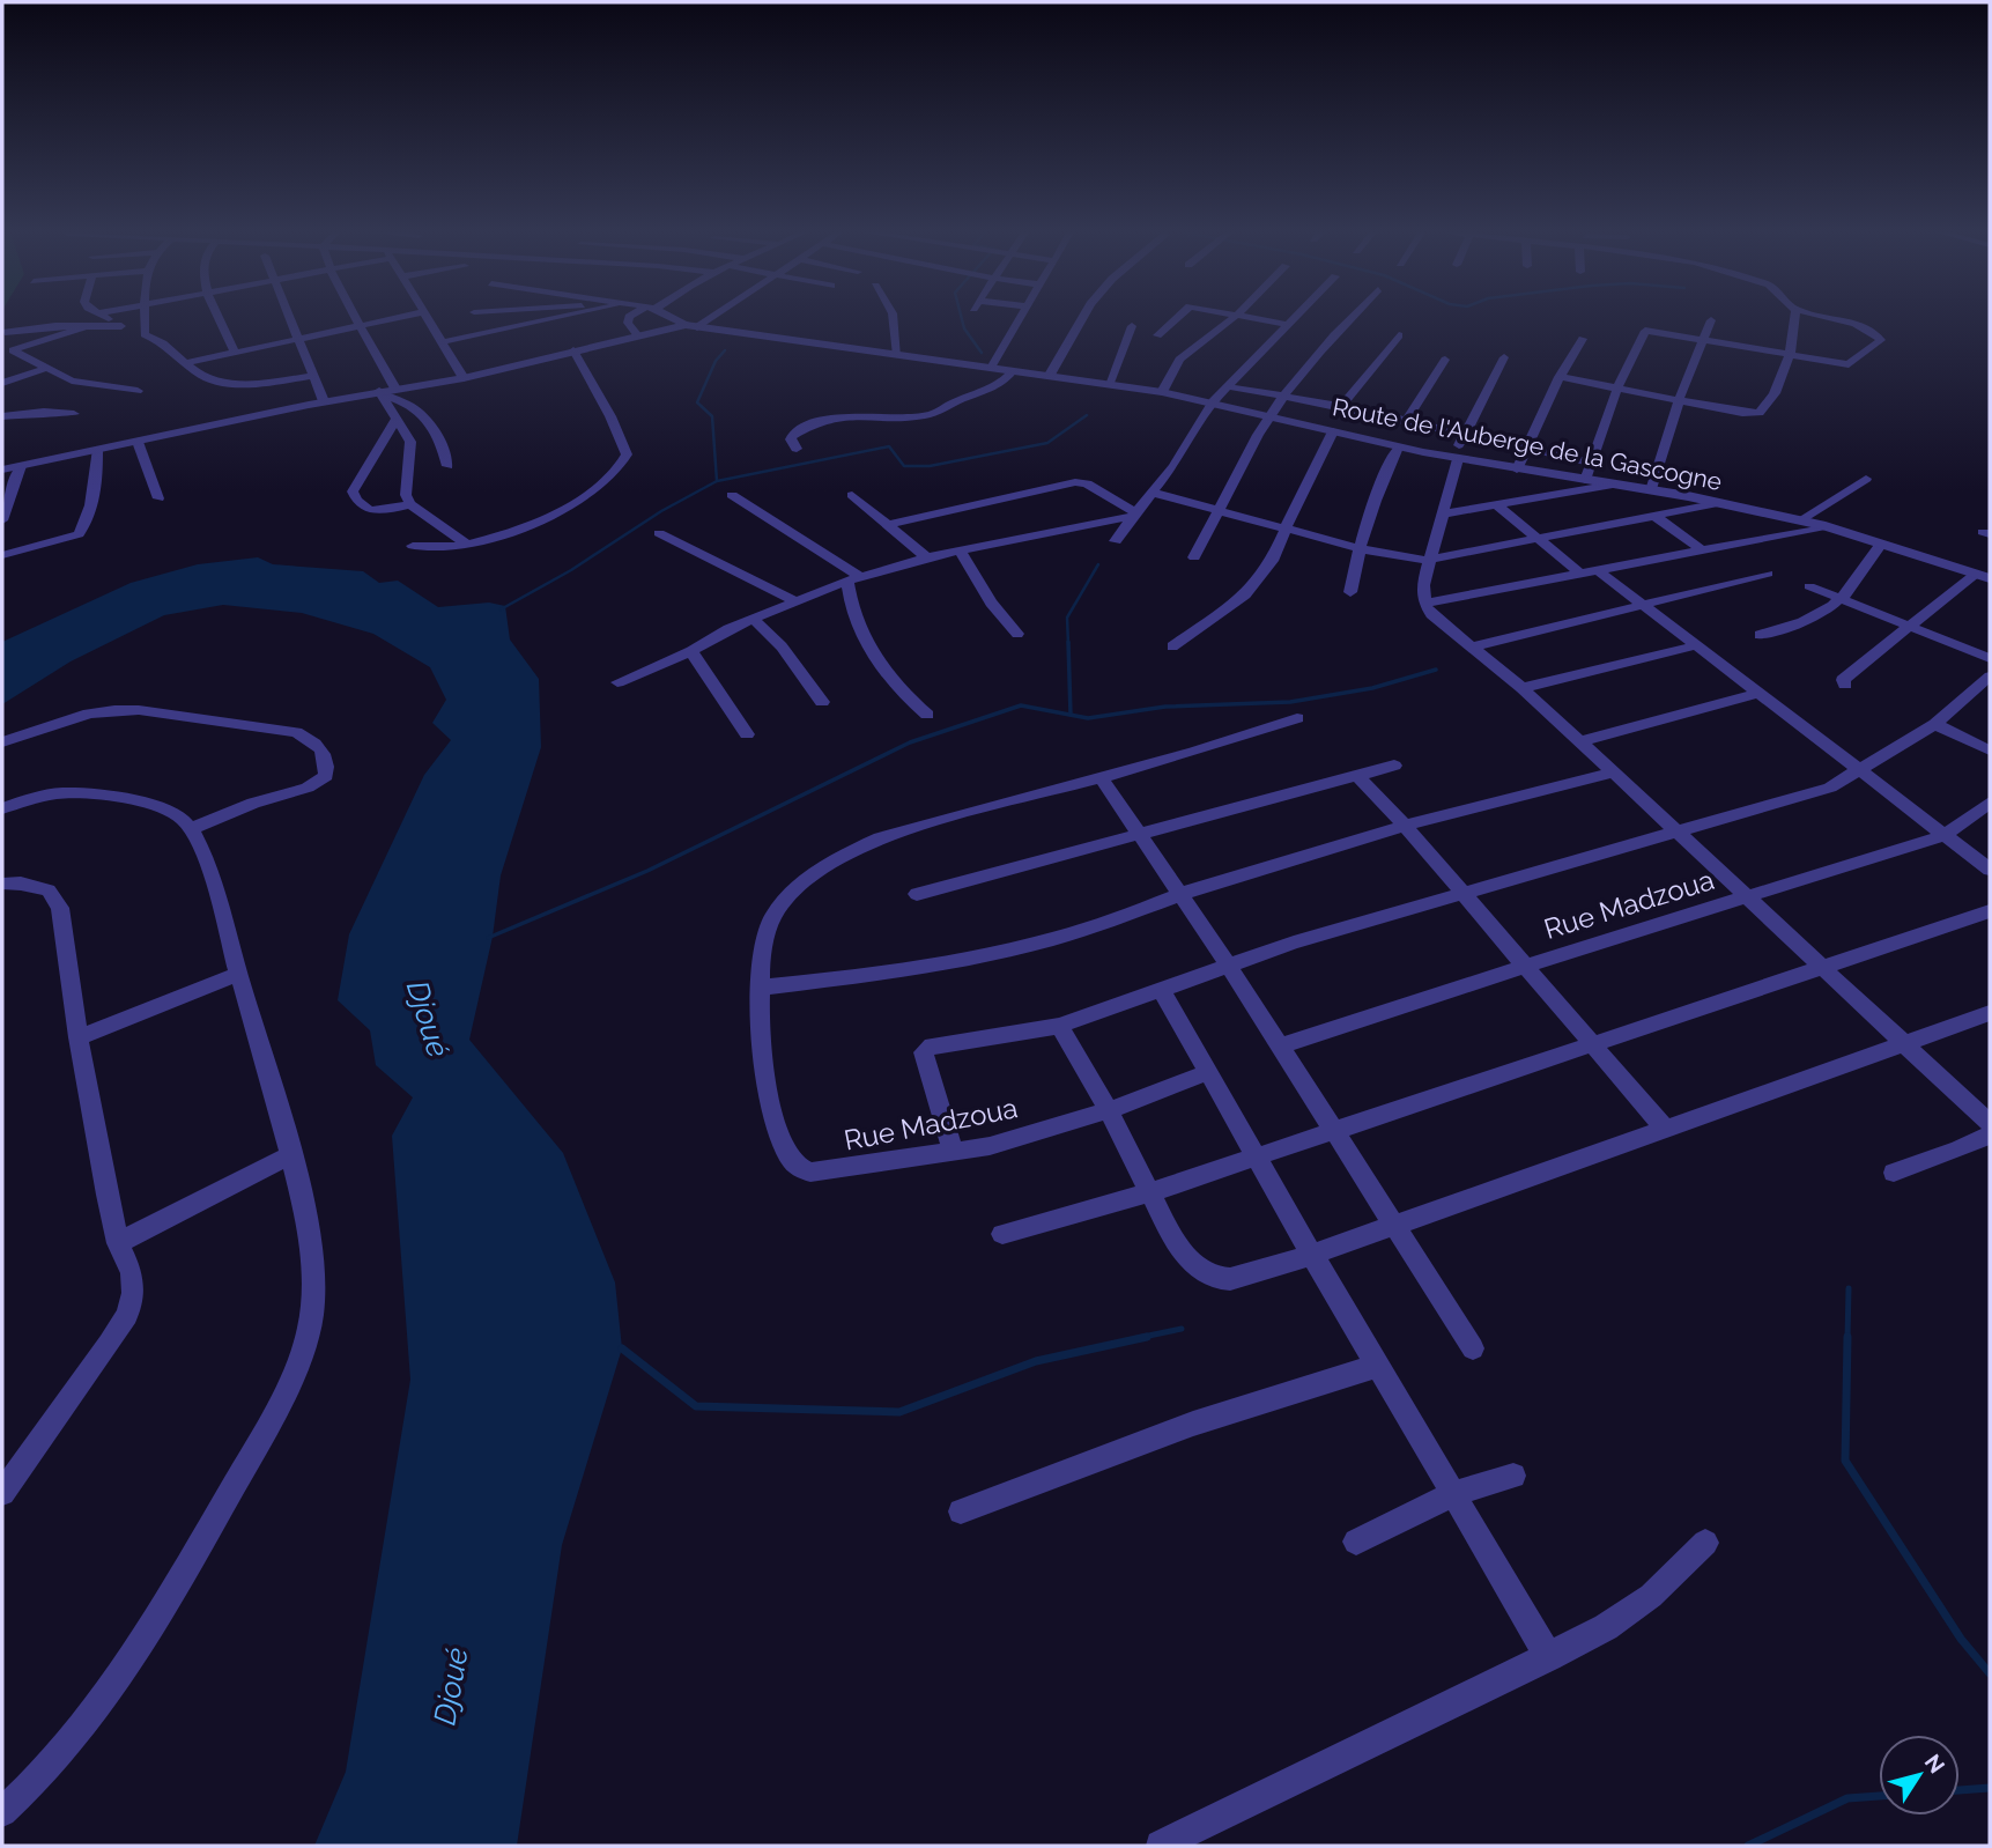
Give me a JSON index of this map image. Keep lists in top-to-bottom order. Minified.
{"streets":{"street":["Route de l'Auberge de la Gascogne","Rue Madzoua"]},"water":["Djoué"],"north":"top right"}
